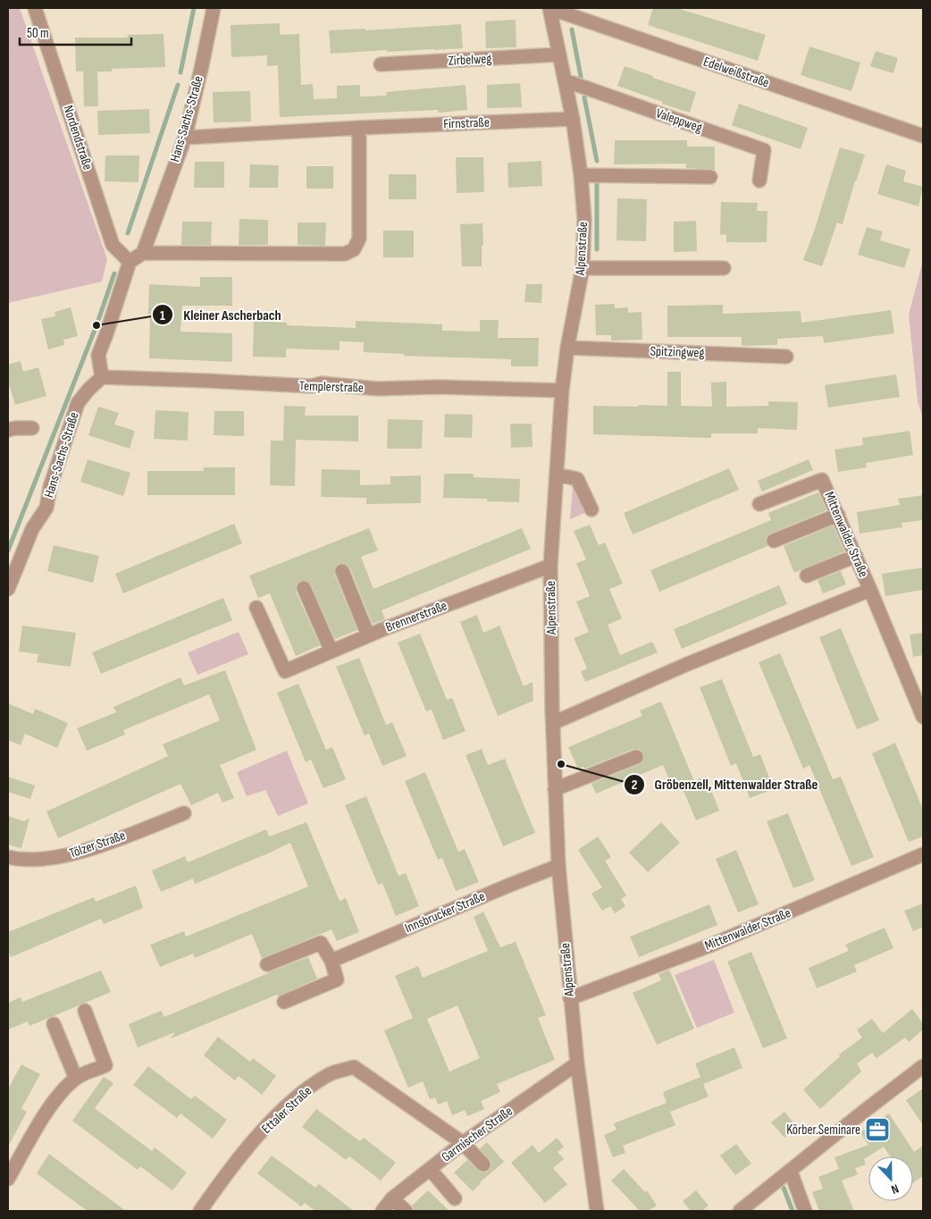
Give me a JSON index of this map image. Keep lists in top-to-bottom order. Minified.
{"streets":{"street":["Zirbelweg","Edelweißstraße","Hans-Sachs-Straße","Valeppweg","Firnstraße","Nordendstraße","Alpenstraße","Spitzingweg","Templerstraße","Mittenwalder Straße","Brennerstraße","Tölzer Straße","Innsbrucker Straße","Ettaler Straße","Garmischer Straße"]},"crossings":[["Zirbelweg","Alpenstraße"],["Edelweißstraße","Alpenstraße"],["Hans-Sachs-Straße","Firnstraße"],["Hans-Sachs-Straße","Templerstraße"],["Valeppweg","Alpenstraße"],["Firnstraße","Alpenstraße"],["Alpenstraße","Spitzingweg"],["Alpenstraße","Templerstraße"],["Alpenstraße","Mittenwalder Straße"],["Alpenstraße","Brennerstraße"],["Alpenstraße","Innsbrucker Straße"],["Alpenstraße","Garmischer Straße"],["Ettaler Straße","Garmischer Straße"]],"places":{"other":["Kleiner Ascherbach","Gröbenzell, Mittenwalder Straße"],"office":["Körber.Seminare"]},"scale_bar":"50 m","north":"bottom"}
